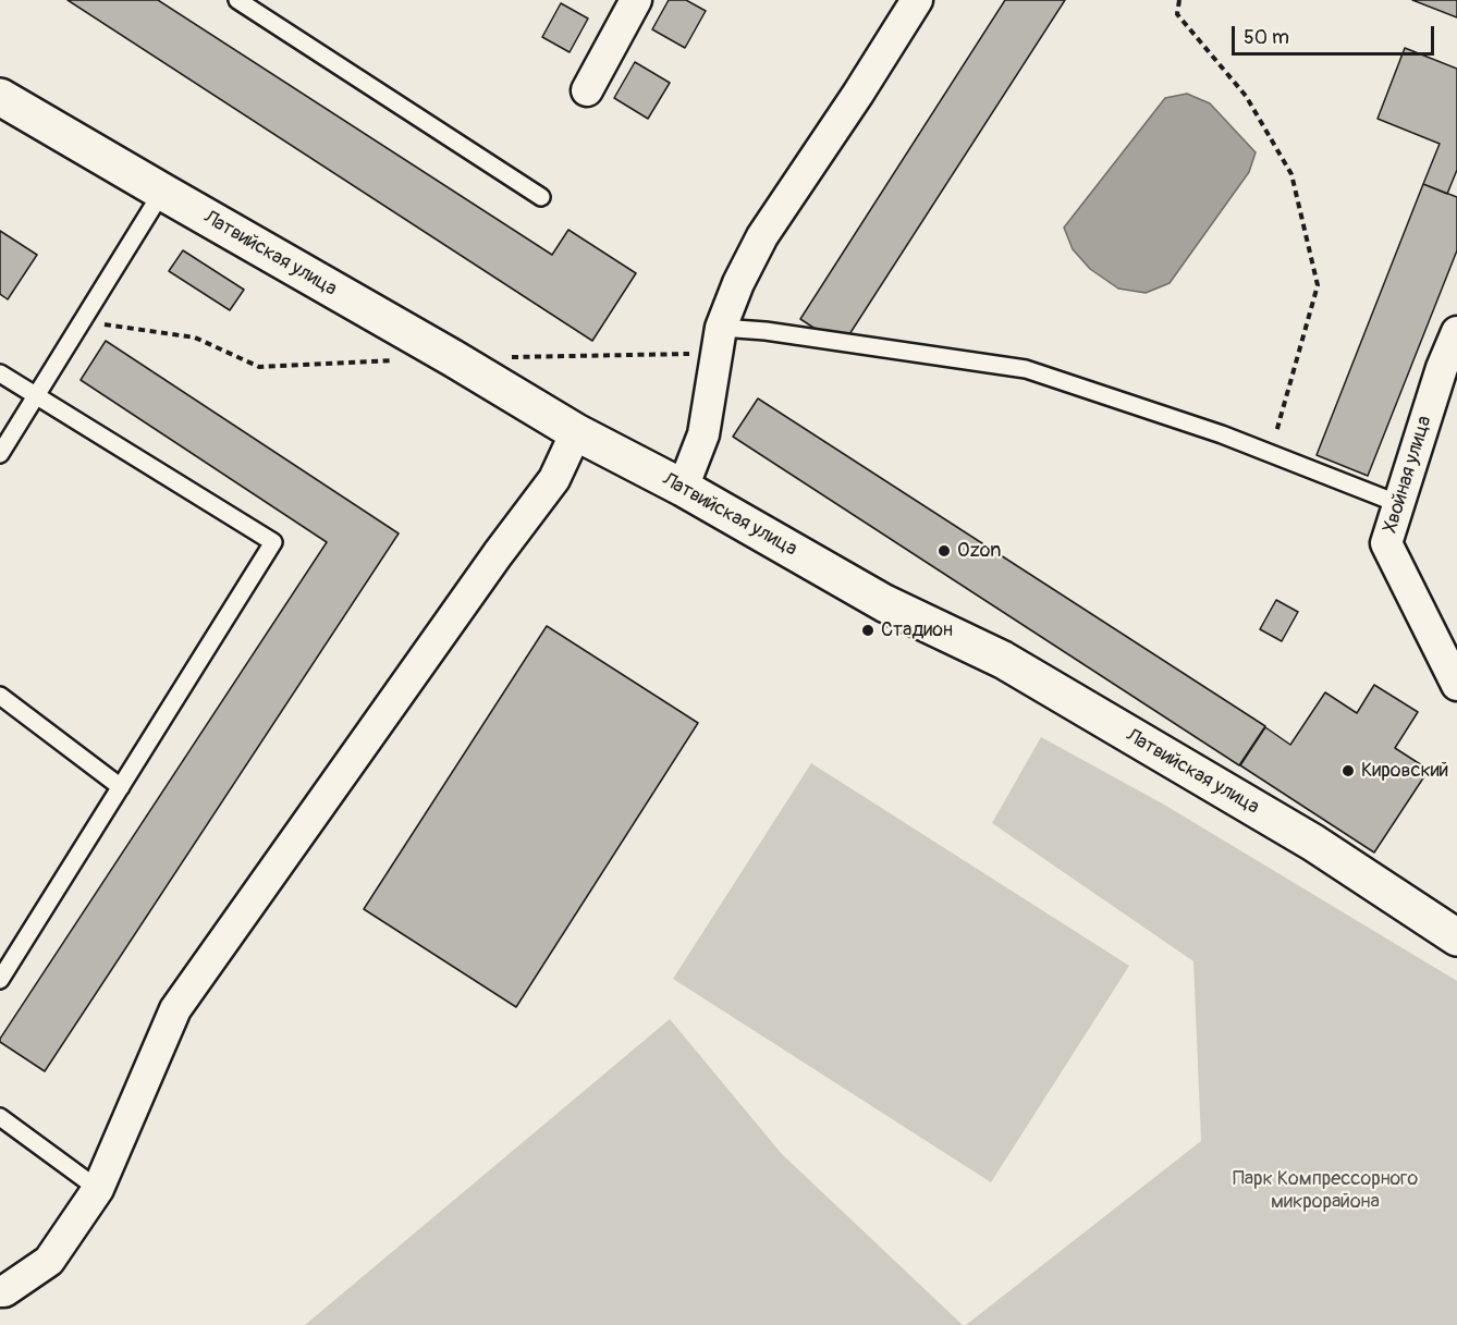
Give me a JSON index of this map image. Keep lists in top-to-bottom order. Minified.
{"streets":{"street":["Латвийская улица","Хвойная улица"]},"parks":["Парк Компрессорного микрорайона"],"places":["Ozon","Стадион","Кировский"],"scale_bar":"50 m"}
